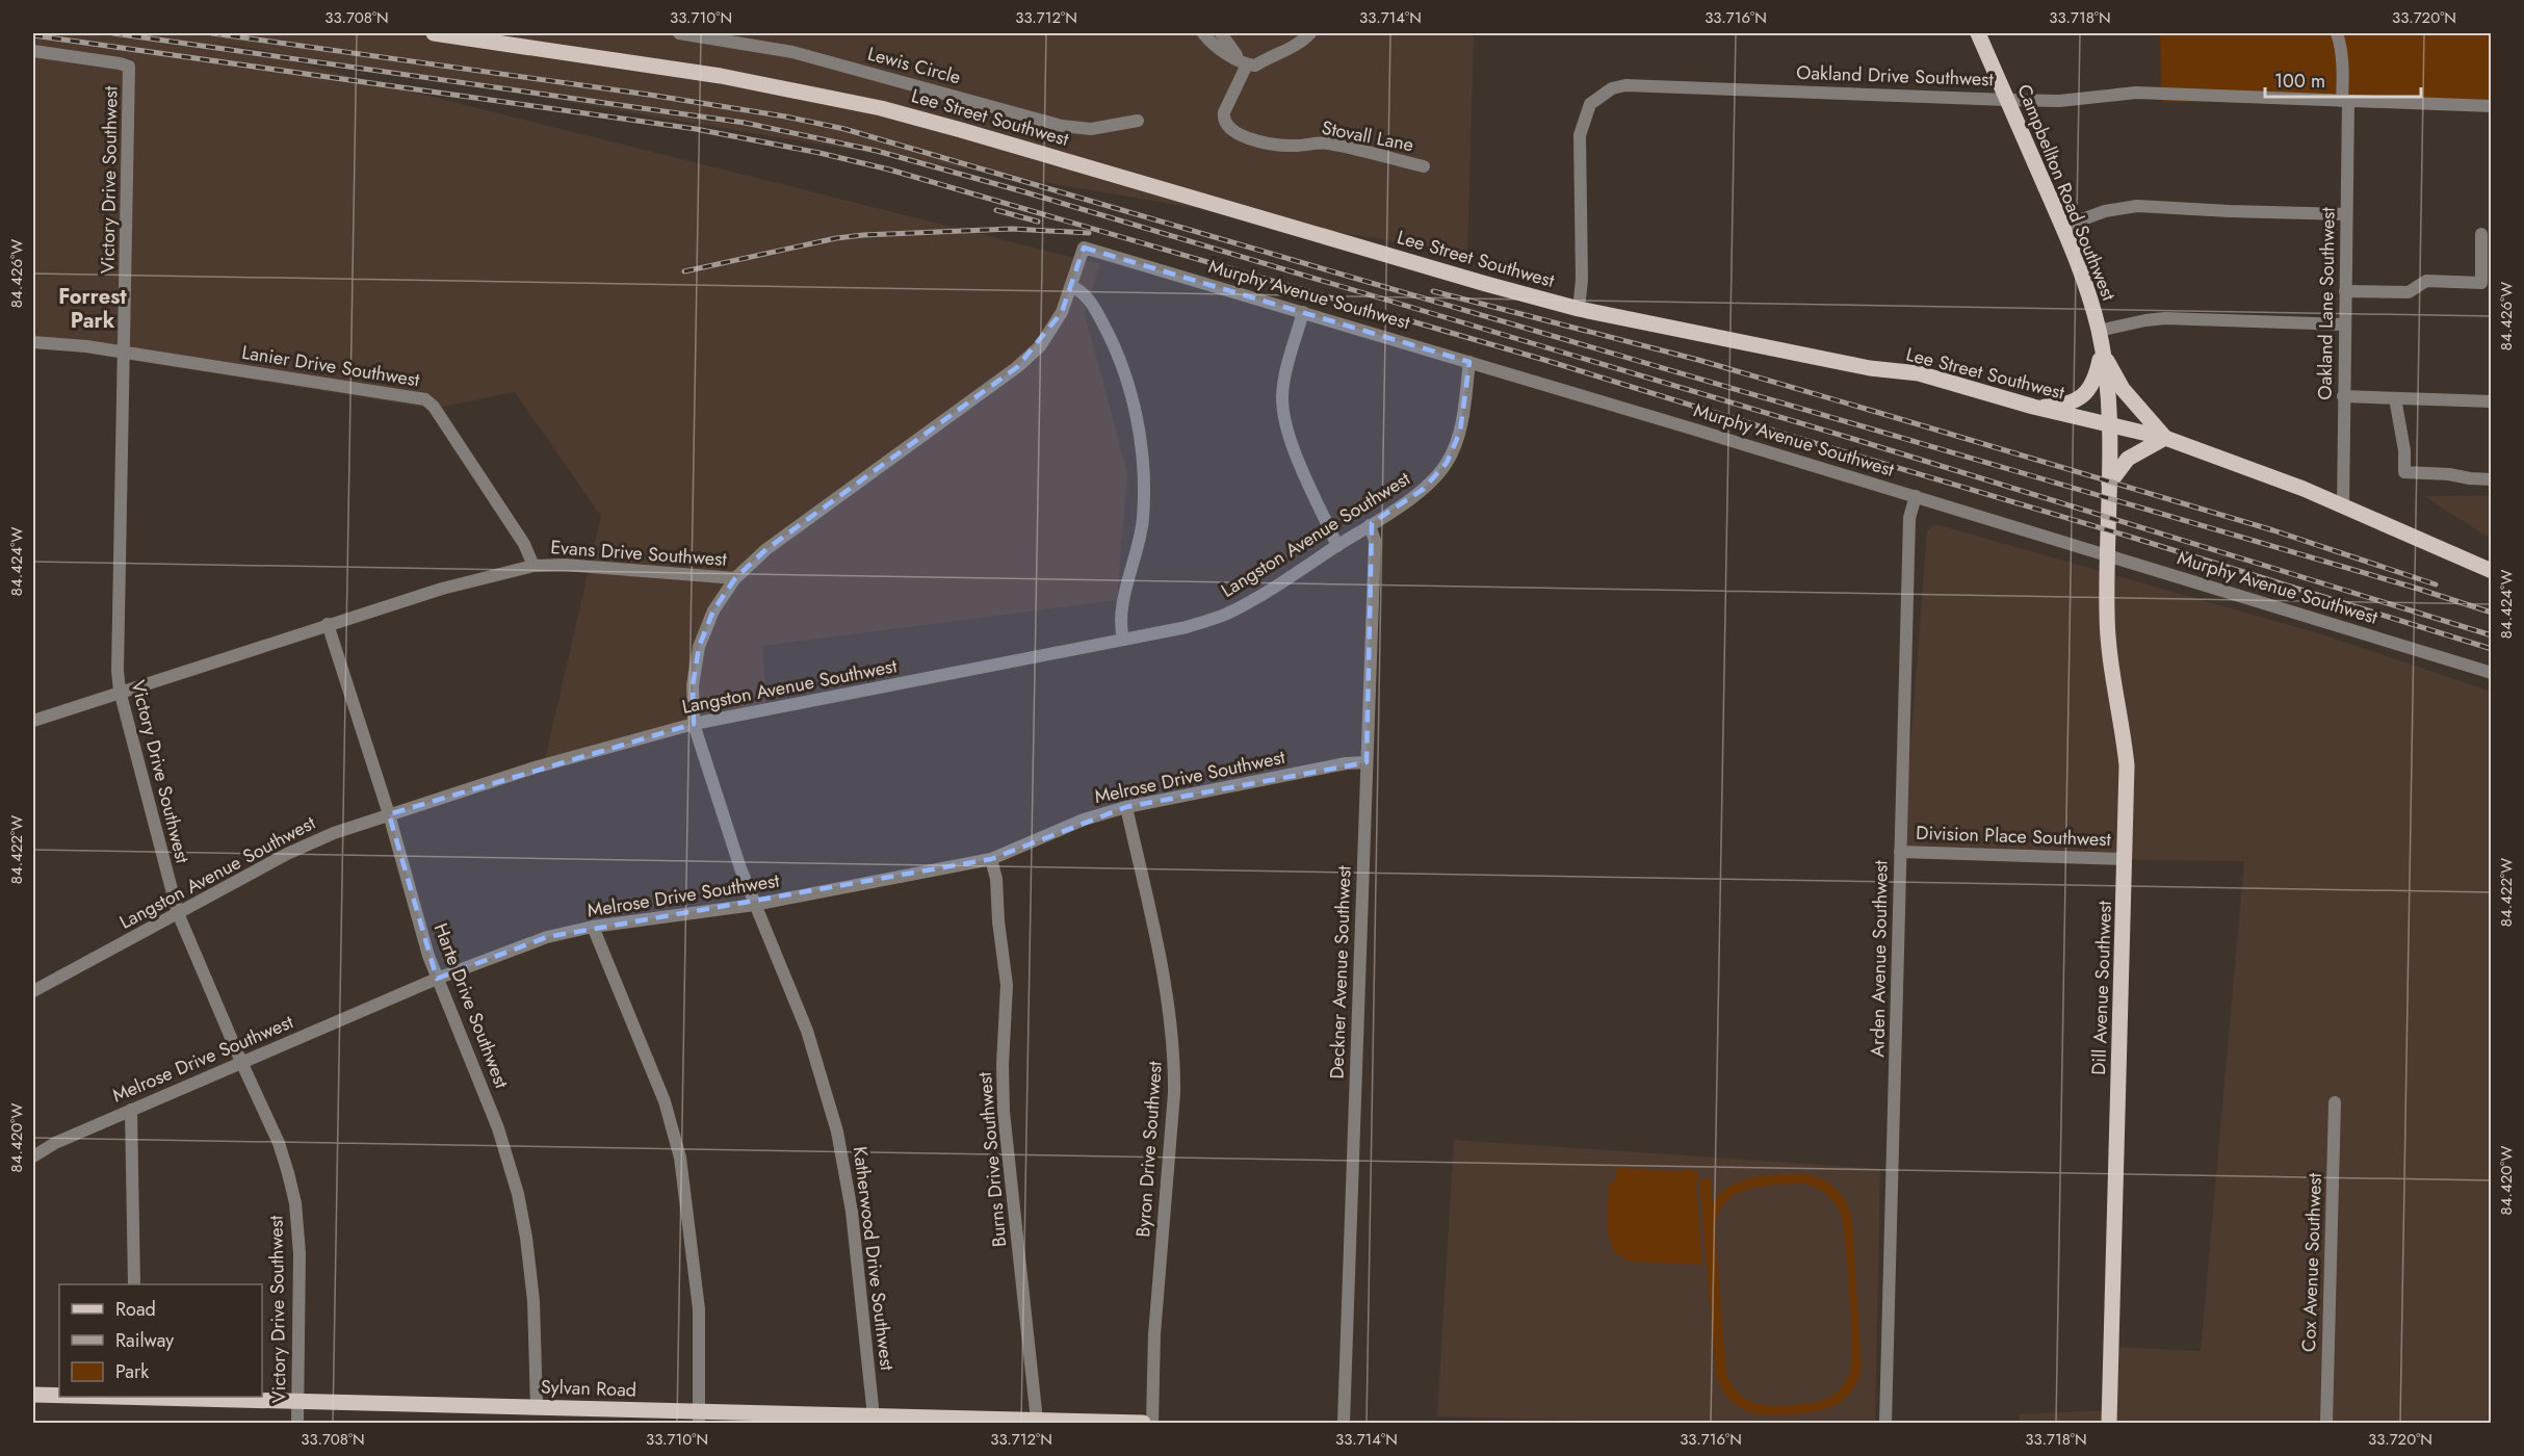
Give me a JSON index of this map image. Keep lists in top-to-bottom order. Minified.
{"streets":{"main road":["Lee Street Southwest","Campbellton Road Southwest","Dill Avenue Southwest","Sylvan Road"],"street":["Lewis Circle","Oakland Drive Southwest","Stovall Lane","Victory Drive Southwest","Murphy Avenue Southwest","Oakland Lane Southwest","Lanier Drive Southwest","Langston Avenue Southwest","Evans Drive Southwest","Melrose Drive Southwest","Division Place Southwest","Arden Avenue Southwest","Deckner Avenue Southwest","Harte Drive Southwest","Byron Drive Southwest","Burns Drive Southwest","Katherwood Drive Southwest","Cox Avenue Southwest"]},"crossings":[["Oakland Drive Southwest","Lee Street Southwest"],["Oakland Drive Southwest","Campbellton Road Southwest"],["Oakland Drive Southwest","Oakland Lane Southwest"],["Lee Street Southwest","Campbellton Road Southwest"],["Lee Street Southwest","Oakland Lane Southwest"],["Victory Drive Southwest","Lanier Drive Southwest"],["Victory Drive Southwest","Langston Avenue Southwest"],["Victory Drive Southwest","Evans Drive Southwest"],["Victory Drive Southwest","Melrose Drive Southwest"],["Victory Drive Southwest","Sylvan Road"],["Campbellton Road Southwest","Murphy Avenue Southwest"],["Campbellton Road Southwest","Dill Avenue Southwest"],["Murphy Avenue Southwest","Langston Avenue Southwest"],["Murphy Avenue Southwest","Evans Drive Southwest"],["Murphy Avenue Southwest","Arden Avenue Southwest"],["Murphy Avenue Southwest","Dill Avenue Southwest"],["Lanier Drive Southwest","Evans Drive Southwest"],["Langston Avenue Southwest","Deckner Avenue Southwest"],["Langston Avenue Southwest","Harte Drive Southwest"],["Langston Avenue Southwest","Katherwood Drive Southwest"],["Evans Drive Southwest","Harte Drive Southwest"],["Evans Drive Southwest","Katherwood Drive Southwest"],["Melrose Drive Southwest","Deckner Avenue Southwest"],["Melrose Drive Southwest","Harte Drive Southwest"],["Melrose Drive Southwest","Byron Drive Southwest"],["Melrose Drive Southwest","Burns Drive Southwest"],["Melrose Drive Southwest","Katherwood Drive Southwest"],["Division Place Southwest","Arden Avenue Southwest"],["Division Place Southwest","Dill Avenue Southwest"],["Harte Drive Southwest","Sylvan Road"],["Burns Drive Southwest","Sylvan Road"],["Katherwood Drive Southwest","Sylvan Road"]],"districts":["Forrest Park"],"legend":["Road","Railway","Park"],"scale_bar":"100 m","coordinates":["33.708°N","33.710°N","33.712°N","33.714°N","33.716°N","33.718°N","33.720°N","84.426°W","84.424°W","84.422°W","84.420°W"]}
